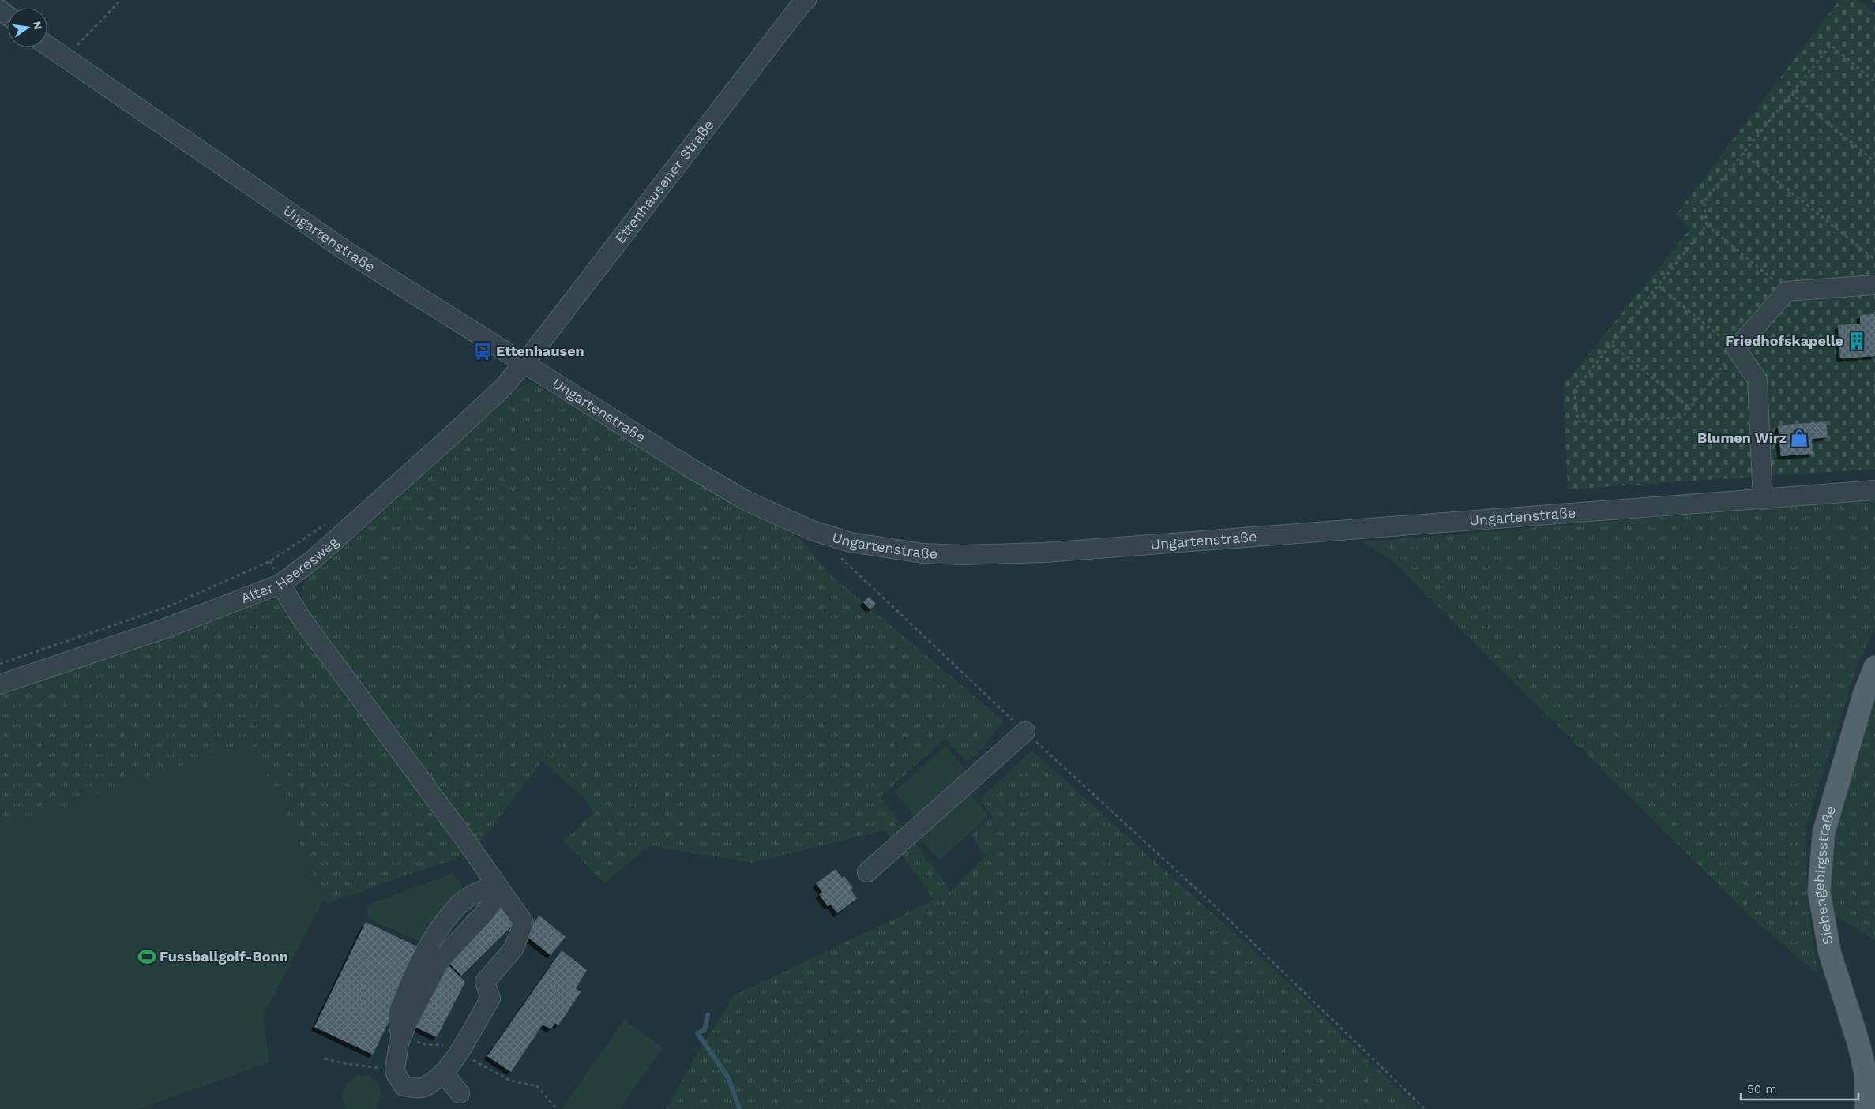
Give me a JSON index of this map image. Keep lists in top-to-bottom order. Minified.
{"streets":{"main road":["Siebengebirgsstraße"],"street":["Ettenhausener Straße","Ungartenstraße","Alter Heeresweg"]},"crossings":[["Ettenhausener Straße","Ungartenstraße"],["Ettenhausener Straße","Alter Heeresweg"],["Ungartenstraße","Alter Heeresweg"]],"places":{"building":["Friedhofskapelle"],"bus stop":["Ettenhausen"],"shop":["Blumen Wirz"],"sports":["Fussballgolf-Bonn"]},"scale_bar":"50 m","north":"right"}
